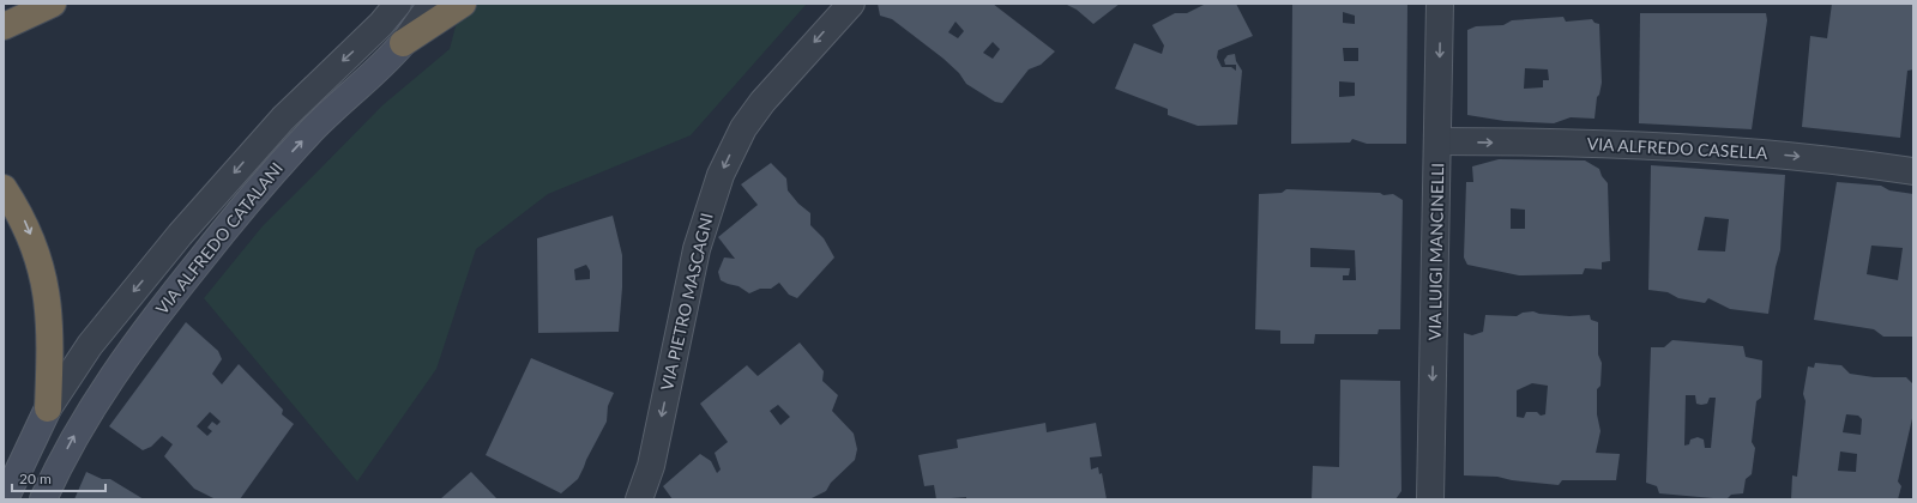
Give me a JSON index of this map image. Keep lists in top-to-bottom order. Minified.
{"streets":{"main road":["VIA ALFREDO CATALANI"],"street":["VIA ALFREDO CASELLA","VIA LUIGI MANCINELLI","VIA PIETRO MASCAGNI"]},"crossings":[["VIA ALFREDO CASELLA","VIA LUIGI MANCINELLI"]],"one_way":["VIA ALFREDO CASELLA","VIA LUIGI MANCINELLI","VIA PIETRO MASCAGNI"],"scale_bar":"20 m"}
